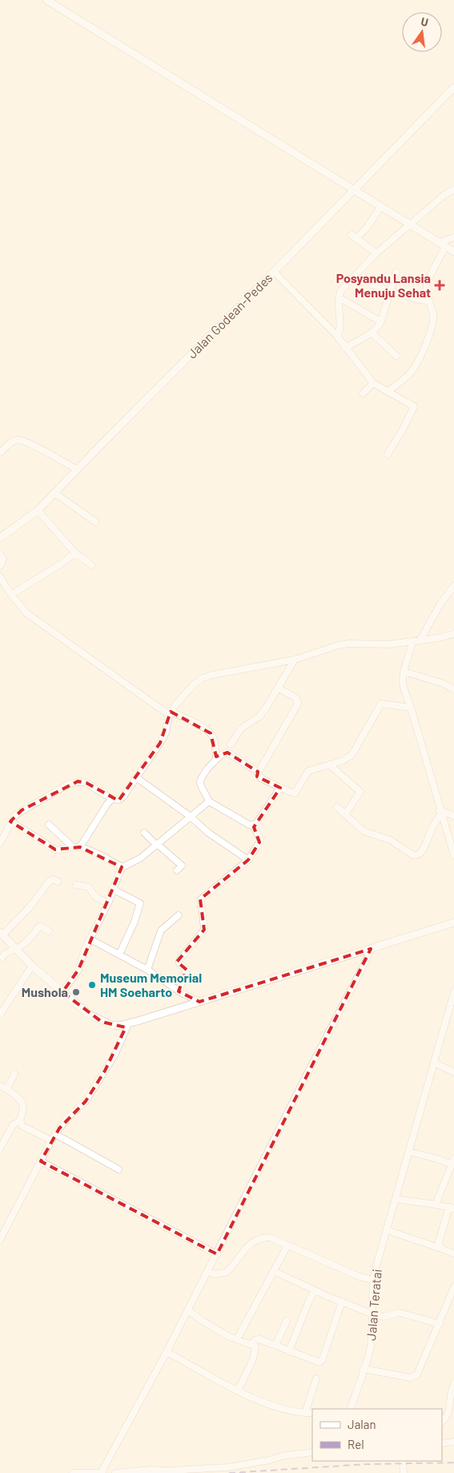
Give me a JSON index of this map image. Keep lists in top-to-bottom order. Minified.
{"streets":{"street":["Jalan Godean-Pedes","Jalan Teratai"]},"places":{"health":["Posyandu Lansia Menuju Sehat"],"other":["Museum Memorial HM Soeharto","Mushola"]},"legend":["Jalan","Rel"],"north":"top"}
